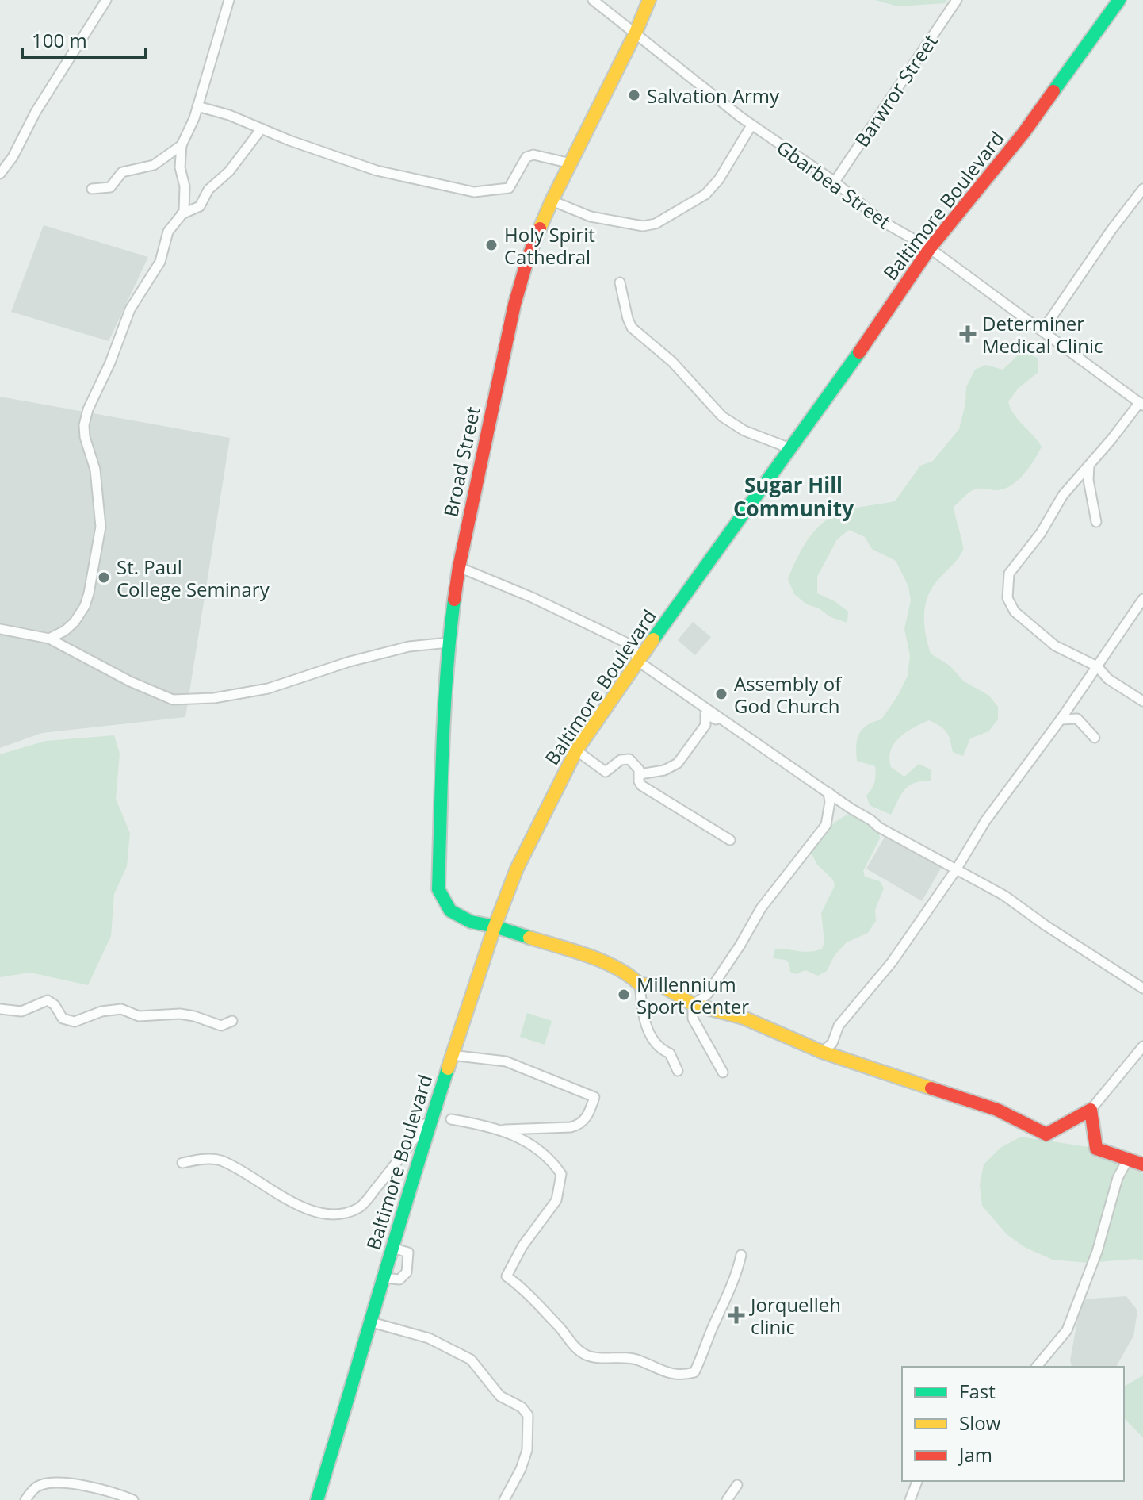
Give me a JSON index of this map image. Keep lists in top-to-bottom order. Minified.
{"streets":{"main road":["Baltimore Boulevard","Broad Street"],"street":["Barwror Street","Gbarbea Street"]},"crossings":[["Barwror Street","Gbarbea Street"],["Gbarbea Street","Baltimore Boulevard"],["Gbarbea Street","Broad Street"],["Baltimore Boulevard","Broad Street"]],"districts":["Sugar Hill Community"],"places":{"other":["Salvation Army","Holy Spirit Cathedral","St. Paul College Seminary","Assembly of God Church","Millennium Sport Center"],"health":["Determiner Medical Clinic","Jorquelleh clinic"]},"legend":["Fast","Slow","Jam"],"scale_bar":"100 m"}
